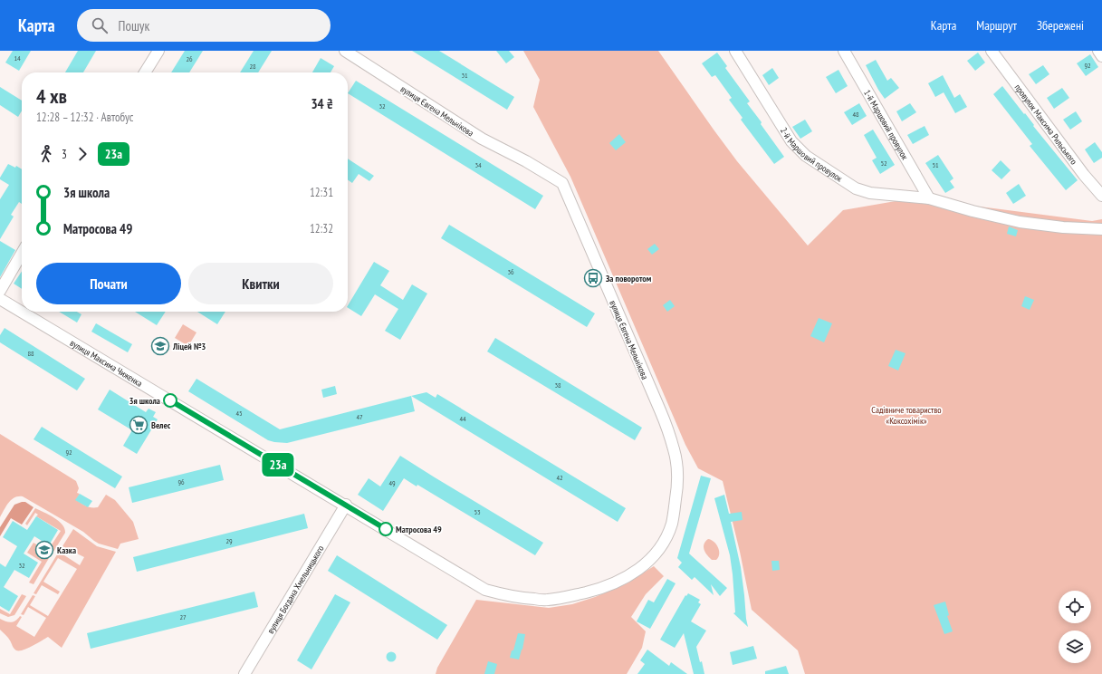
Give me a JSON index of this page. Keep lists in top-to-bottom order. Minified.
{"streets":{"street":["вулиця Євгена Мельнікова","провулок Максима Рильського","1-й Маршовий провулок","2-й Маршовий провулок","вулиця Максима Чиженка","вулиця Богдана Хмельницького"]},"crossings":[["вулиця Євгена Мельнікова","вулиця Максима Чиженка"],["1-й Маршовий провулок","2-й Маршовий провулок"],["вулиця Максима Чиженка","вулиця Богдана Хмельницького"]],"parks":["Садівниче товариство «Коксохімік»"],"places":{"bus stop":["За поворотом"],"school or university":["Ліцей №3","Казка"],"other":["3я школа","Матросова 49"],"supermarket":["Велес"]},"lines":["bus line 23а"],"house_numbers":["14","26","92","28","31","32","48","52","34","51","36","88","38","45","47","44","92","42","96","49","53","29","32","27"],"page":{"header":"Карта","search":"Пошук","nav":["Карта","Маршрут","Збережені"],"on_map":"23а","heading":["4 хв","12:28 – 12:32 · Автобус","34 ₴"],"legs":["3","23а"],"list":[{"name":"3я школа","value":"12:31"},{"name":"Матросова 49","value":"12:32"}],"buttons":["Почати","Квитки"]}}
